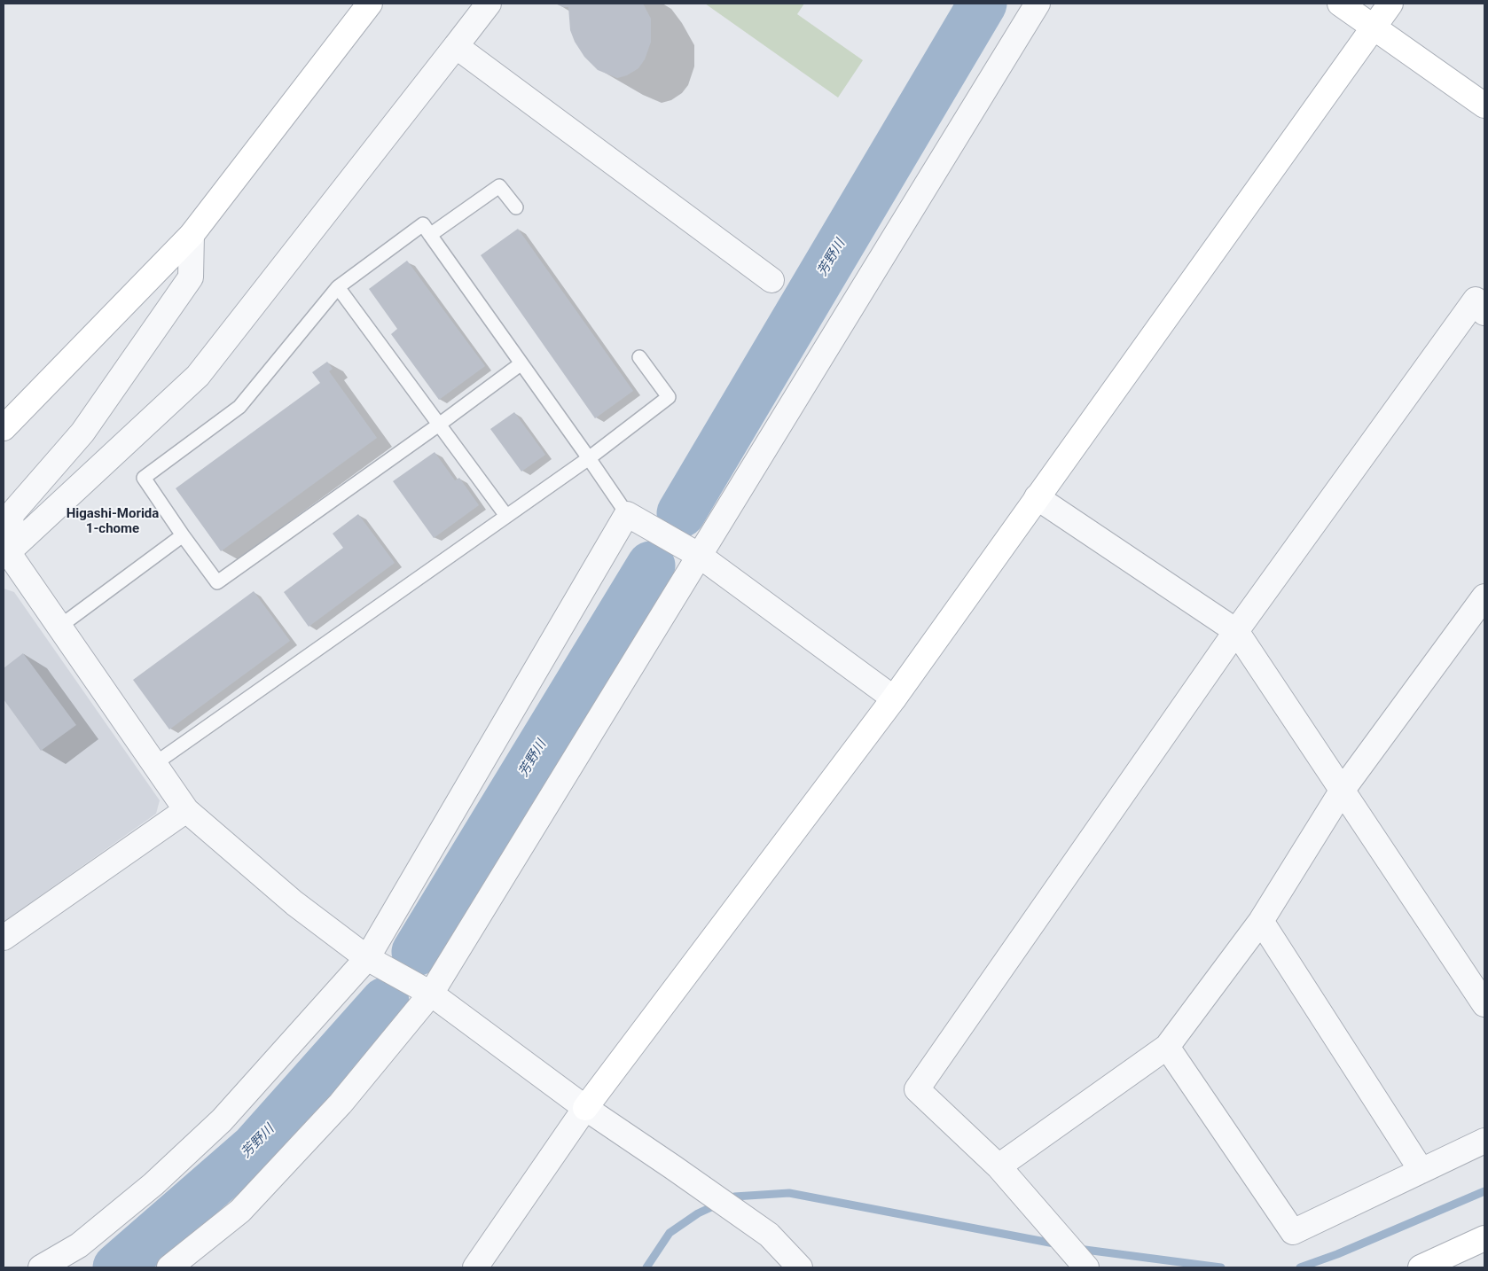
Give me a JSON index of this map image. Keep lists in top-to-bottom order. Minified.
{"districts":["Higashi-Morida 1-chome"],"water":["芳野川"]}
